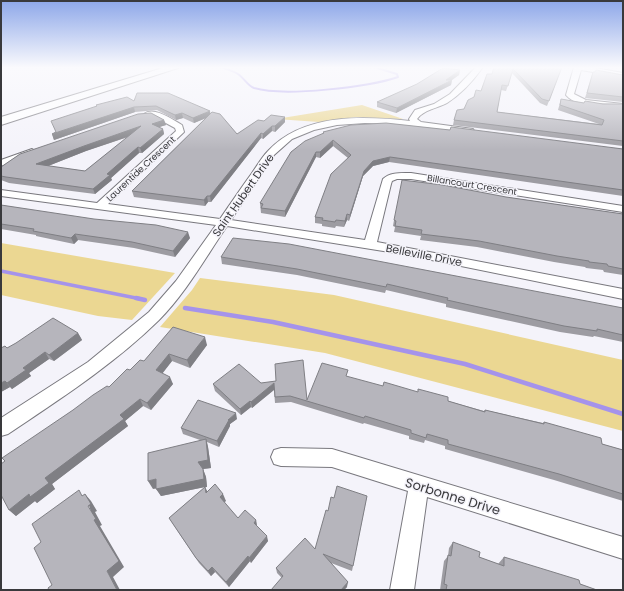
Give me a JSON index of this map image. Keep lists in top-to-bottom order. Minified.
{"streets":{"street":["Laurentide Crescent","Billancourt Crescent","Saint Hubert Drive","Belleville Drive","Sorbonne Drive"]},"crossings":[["Laurentide Crescent","Saint Hubert Drive"],["Laurentide Crescent","Belleville Drive"],["Billancourt Crescent","Belleville Drive"],["Saint Hubert Drive","Belleville Drive"]]}
